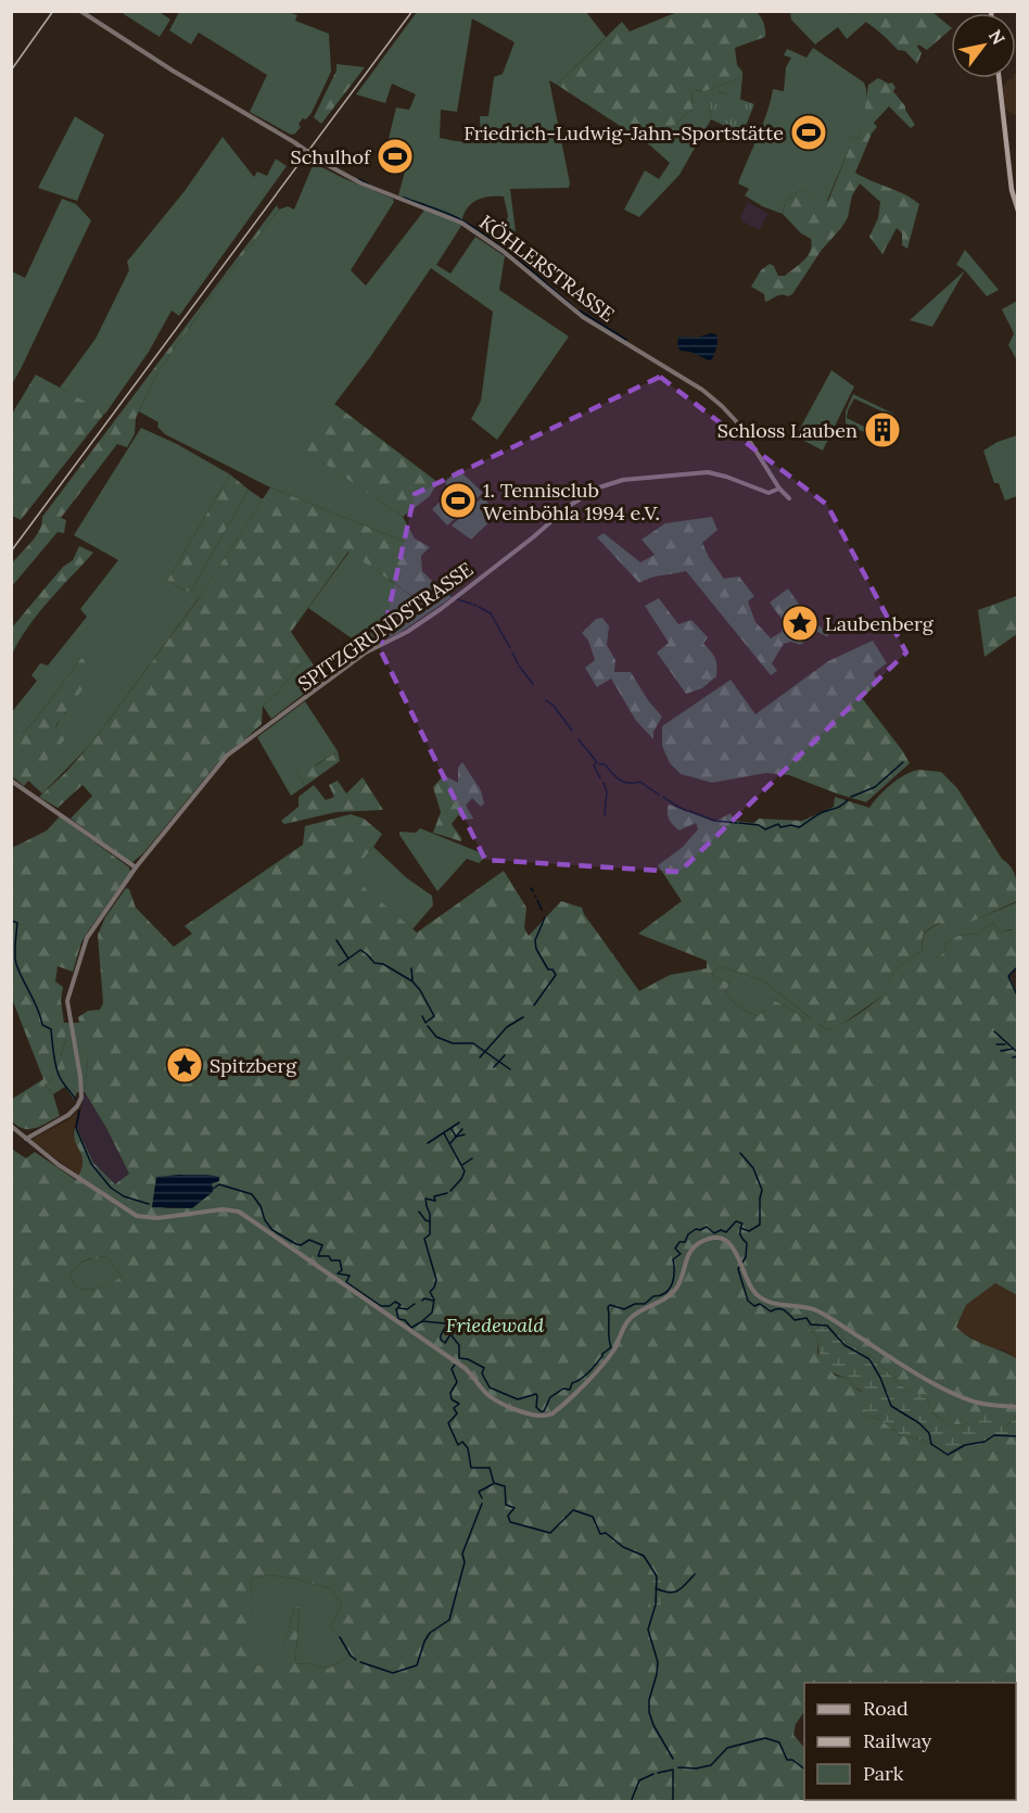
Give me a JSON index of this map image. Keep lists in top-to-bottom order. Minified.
{"streets":{"street":["KÖHLERSTRASSE","SPITZGRUNDSTRASSE"]},"crossings":[["KÖHLERSTRASSE","SPITZGRUNDSTRASSE"]],"parks":["Friedewald"],"places":{"sports":["Friedrich-Ludwig-Jahn-Sportstätte","Schulhof","1. Tennisclub Weinböhla 1994 e.V."],"building":["Schloss Lauben"],"place":["Laubenberg","Spitzberg"]},"legend":["Road","Railway","Park"],"north":"top right"}
